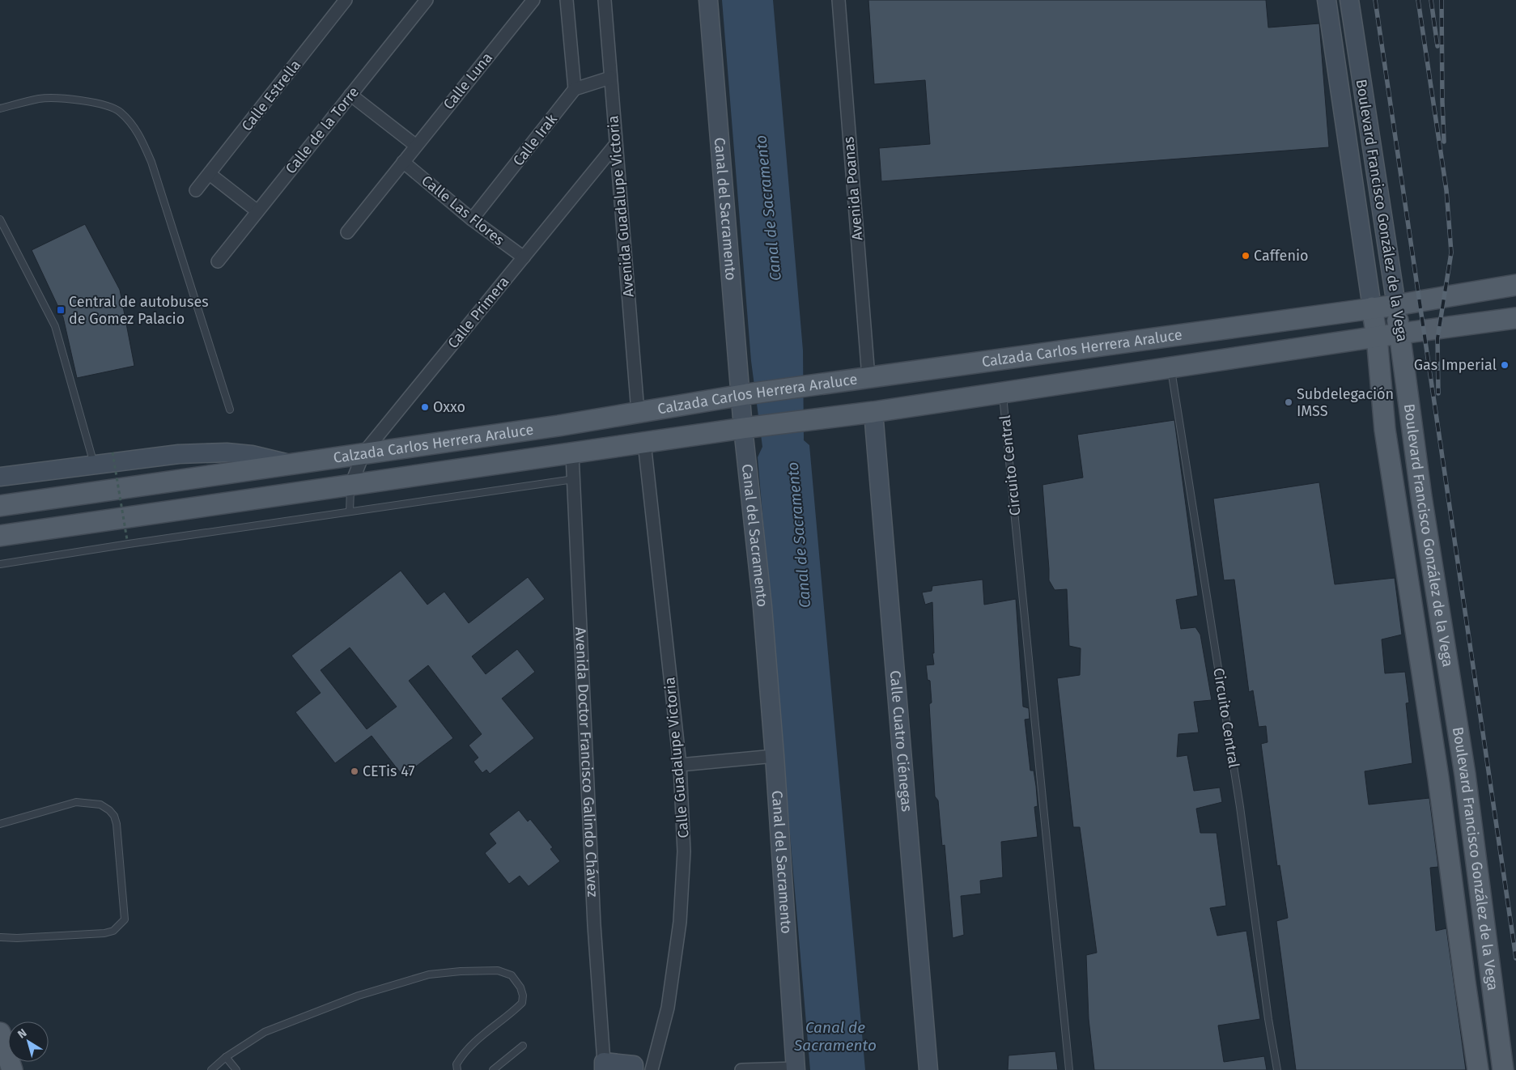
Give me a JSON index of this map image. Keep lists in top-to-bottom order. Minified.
{"streets":{"main road":["Boulevard Francisco González de la Vega","Calzada Carlos Herrera Araluce"],"street":["Calle Luna","Calle Estrella","Calle de la Torre","Calle Irak","Avenida Poanas","Avenida Guadalupe Victoria","Canal del Sacramento","Calle Las Flores","Calle Primera","Calle Cuatro Ciénegas","Calle Guadalupe Victoria","Avenida Doctor Francisco Galindo Chávez"],"lane":["Circuito Central"]},"crossings":[["Calle Luna","Calle Las Flores"],["Calle Irak","Calle Las Flores"],["Avenida Poanas","Calzada Carlos Herrera Araluce"],["Avenida Guadalupe Victoria","Calle Primera"],["Avenida Guadalupe Victoria","Calzada Carlos Herrera Araluce"],["Canal del Sacramento","Calzada Carlos Herrera Araluce"],["Calle Las Flores","Calle Primera"],["Boulevard Francisco González de la Vega","Calzada Carlos Herrera Araluce"],["Calle Primera","Calzada Carlos Herrera Araluce"],["Calzada Carlos Herrera Araluce","Circuito Central"],["Calzada Carlos Herrera Araluce","Calle Cuatro Ciénegas"],["Calzada Carlos Herrera Araluce","Calle Guadalupe Victoria"],["Calzada Carlos Herrera Araluce","Avenida Doctor Francisco Galindo Chávez"]],"water":["Canal de Sacramento"],"places":{"other":["Caffenio","Gas Imperial","Subdelegación IMSS","Oxxo","CETis 47"],"transit":["Central de autobuses de Gomez Palacio"]},"north":"top left"}
